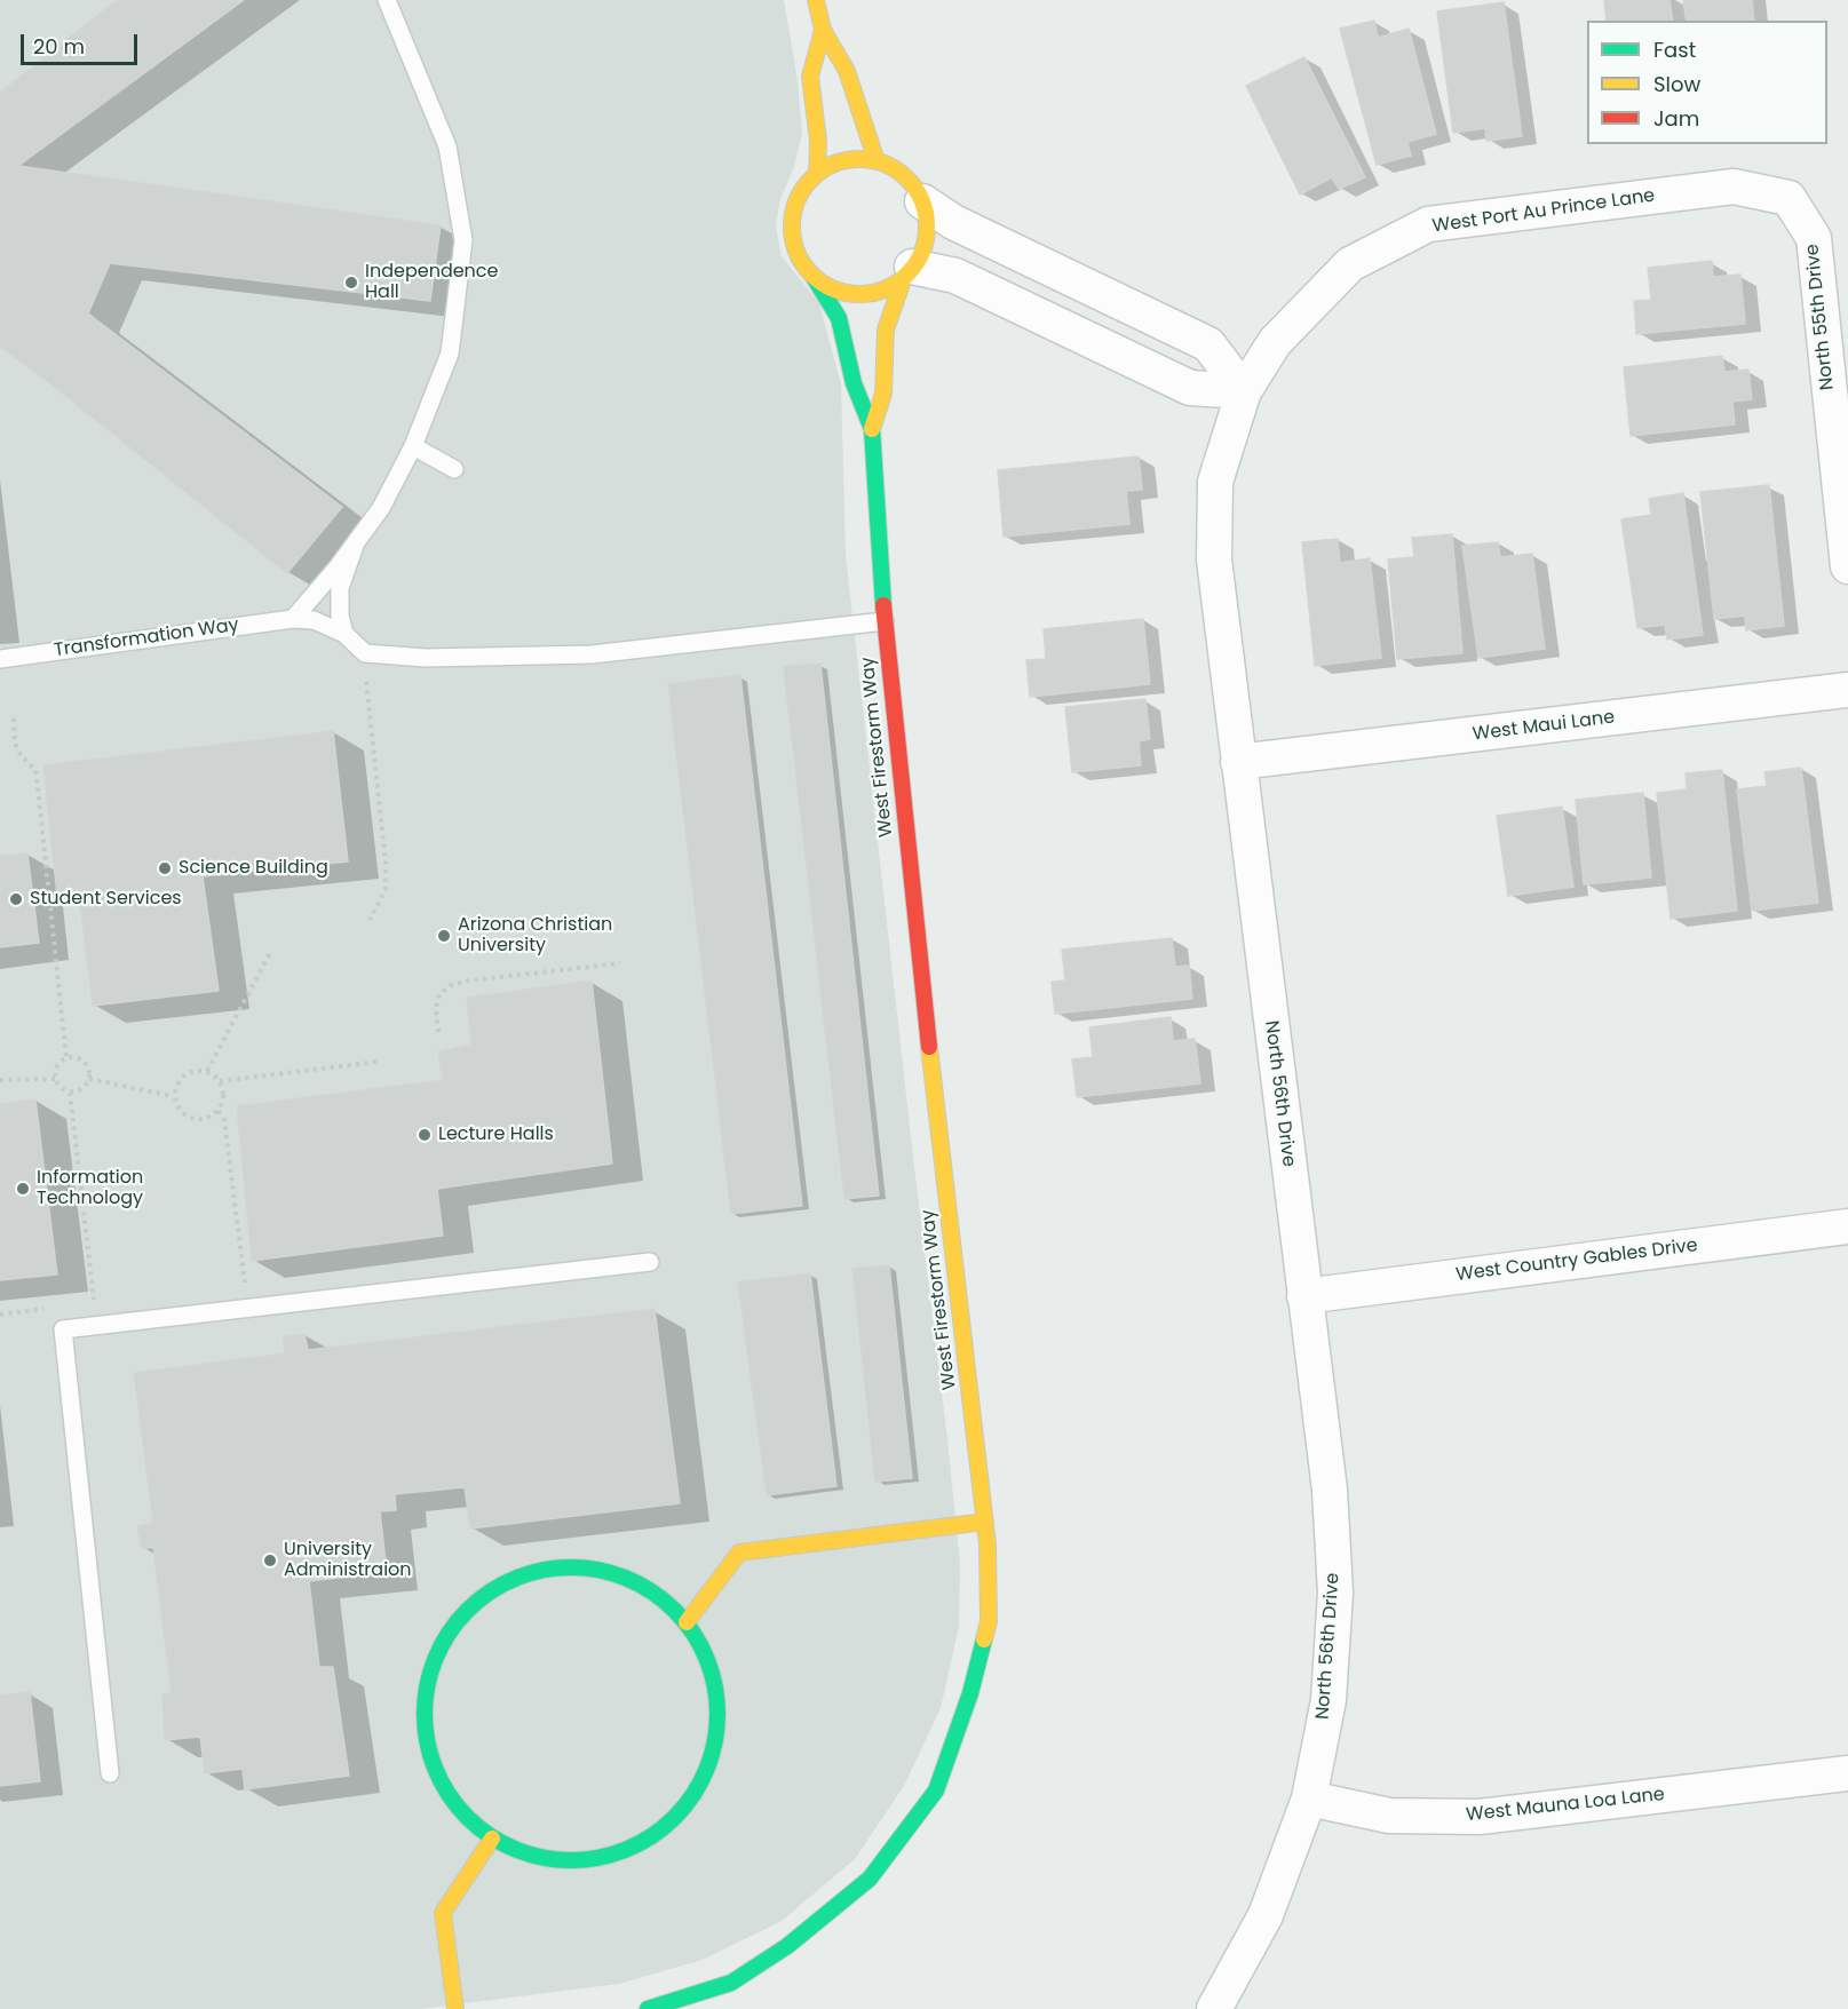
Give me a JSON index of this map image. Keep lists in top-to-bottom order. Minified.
{"streets":{"street":["West Port Au Prince Lane","North 55th Drive","West Maui Lane","West Firestorm Way","North 56th Drive","West Country Gables Drive","West Mauna Loa Lane"],"lane":["Transformation Way"]},"crossings":[["West Port Au Prince Lane","North 55th Drive"],["West Port Au Prince Lane","North 56th Drive"],["Transformation Way","West Firestorm Way"],["West Maui Lane","North 56th Drive"],["North 56th Drive","West Country Gables Drive"],["North 56th Drive","West Mauna Loa Lane"]],"places":["Independence Hall","Science Building","Student Services","Arizona Christian University","Lecture Halls","Information Technology","University Administraion"],"legend":["Fast","Slow","Jam"],"scale_bar":"20 m"}
